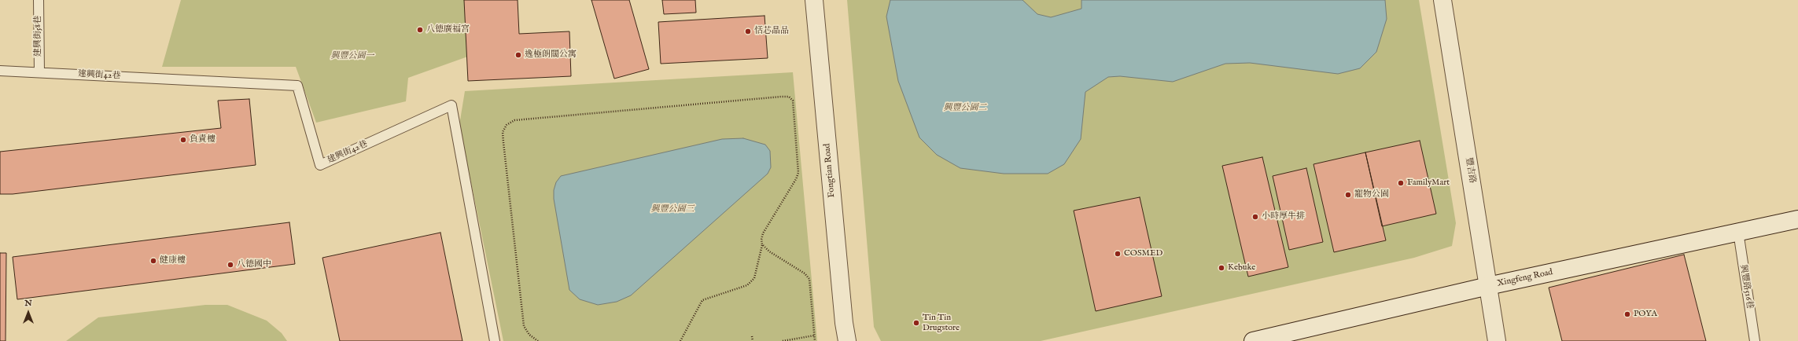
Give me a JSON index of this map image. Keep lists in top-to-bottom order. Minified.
{"streets":{"street":["Fongtian Road","豐吉路","Xingfeng Road"],"lane":["建興街58巷","建興街42巷","興豐路516巷"]},"crossings":[["建興街58巷","建興街42巷"],["豐吉路","Xingfeng Road"],["Xingfeng Road","興豐路516巷"]],"parks":["興豐公園一","興豐公園二","興豐公園三"],"places":["八德廣福宮","恬芯晶品","逸極朗闊公寓","負責樓","FamilyMart","寵物公園","小時厚牛排","COSMED","健康樓","八德國中","Kebuke","POYA","Tin Tin Drugstore"],"north":"top"}
